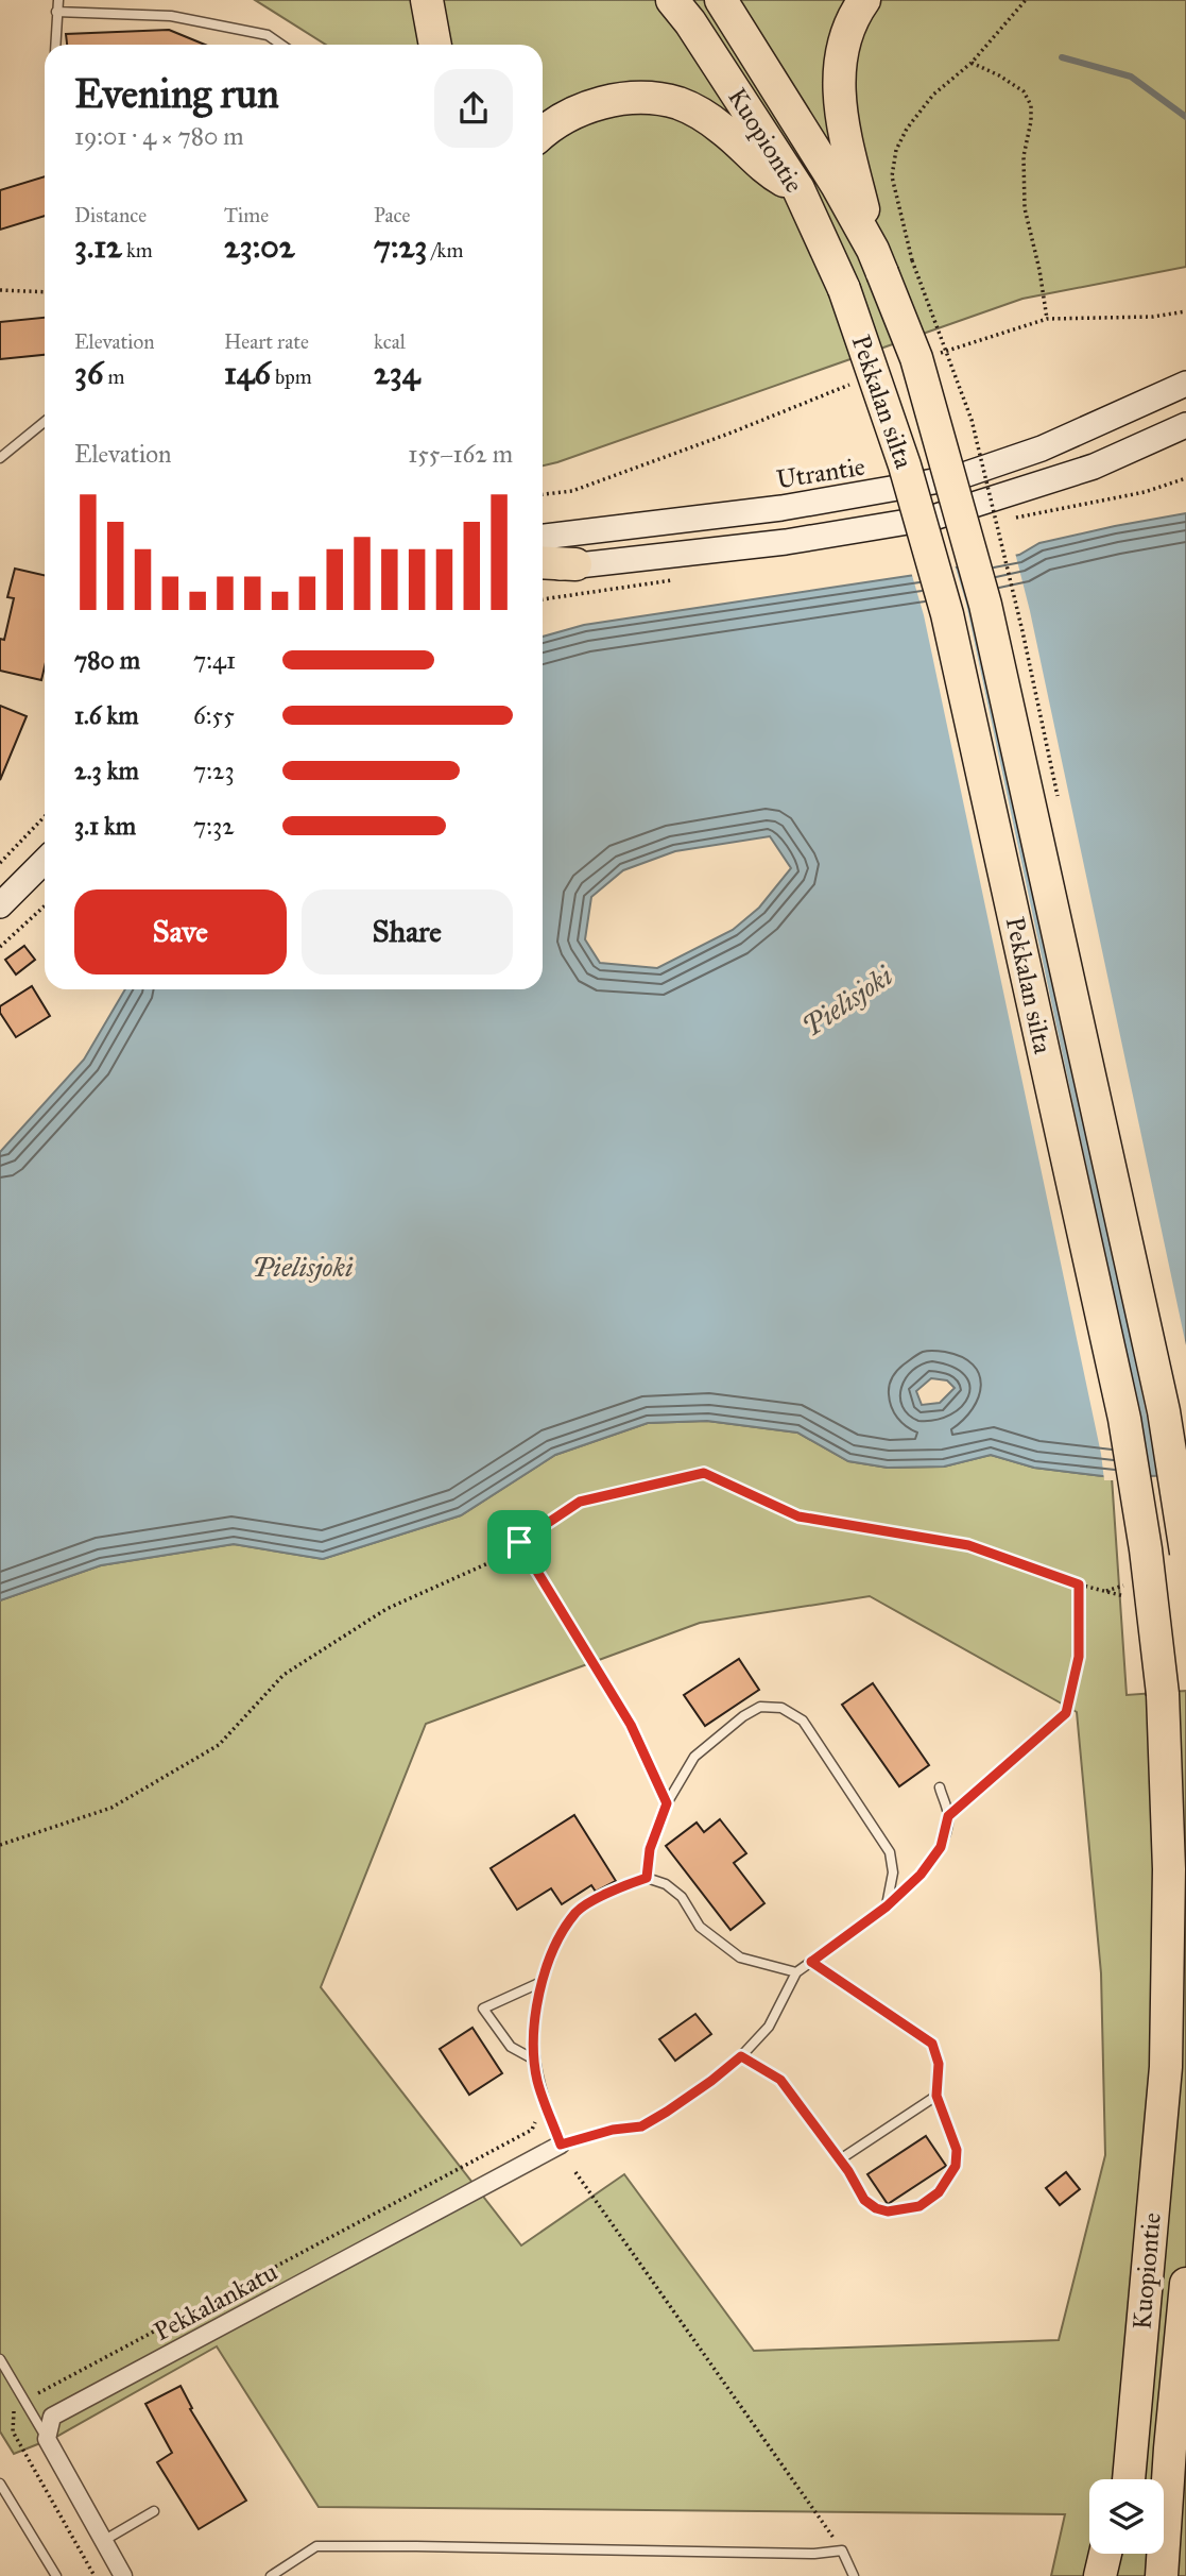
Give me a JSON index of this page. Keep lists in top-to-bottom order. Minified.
{"streets":{"highway":["Kuopiontie","Pekkalan silta"],"main road":["Utrantie"],"street":["Pekkalankatu"]},"crossings":[["Kuopiontie","Pekkalan silta"]],"water":["Pielisjoki"],"page":{"heading":["Evening run","19:01 · 4 × 780 m"],"stats":[["Distance","3.12 km"],["Time","23:02"],["Pace","7:23 /km"],["Elevation","36 m"],["Heart rate","146 bpm"],["kcal","234"]],"chart":["Elevation","155–162 m"],"list":[{"name":"780 m","note":"7:41"},{"name":"1.6 km","note":"6:55"},{"name":"2.3 km","note":"7:23"},{"name":"3.1 km","note":"7:32"}],"buttons":["Save","Share"]}}
